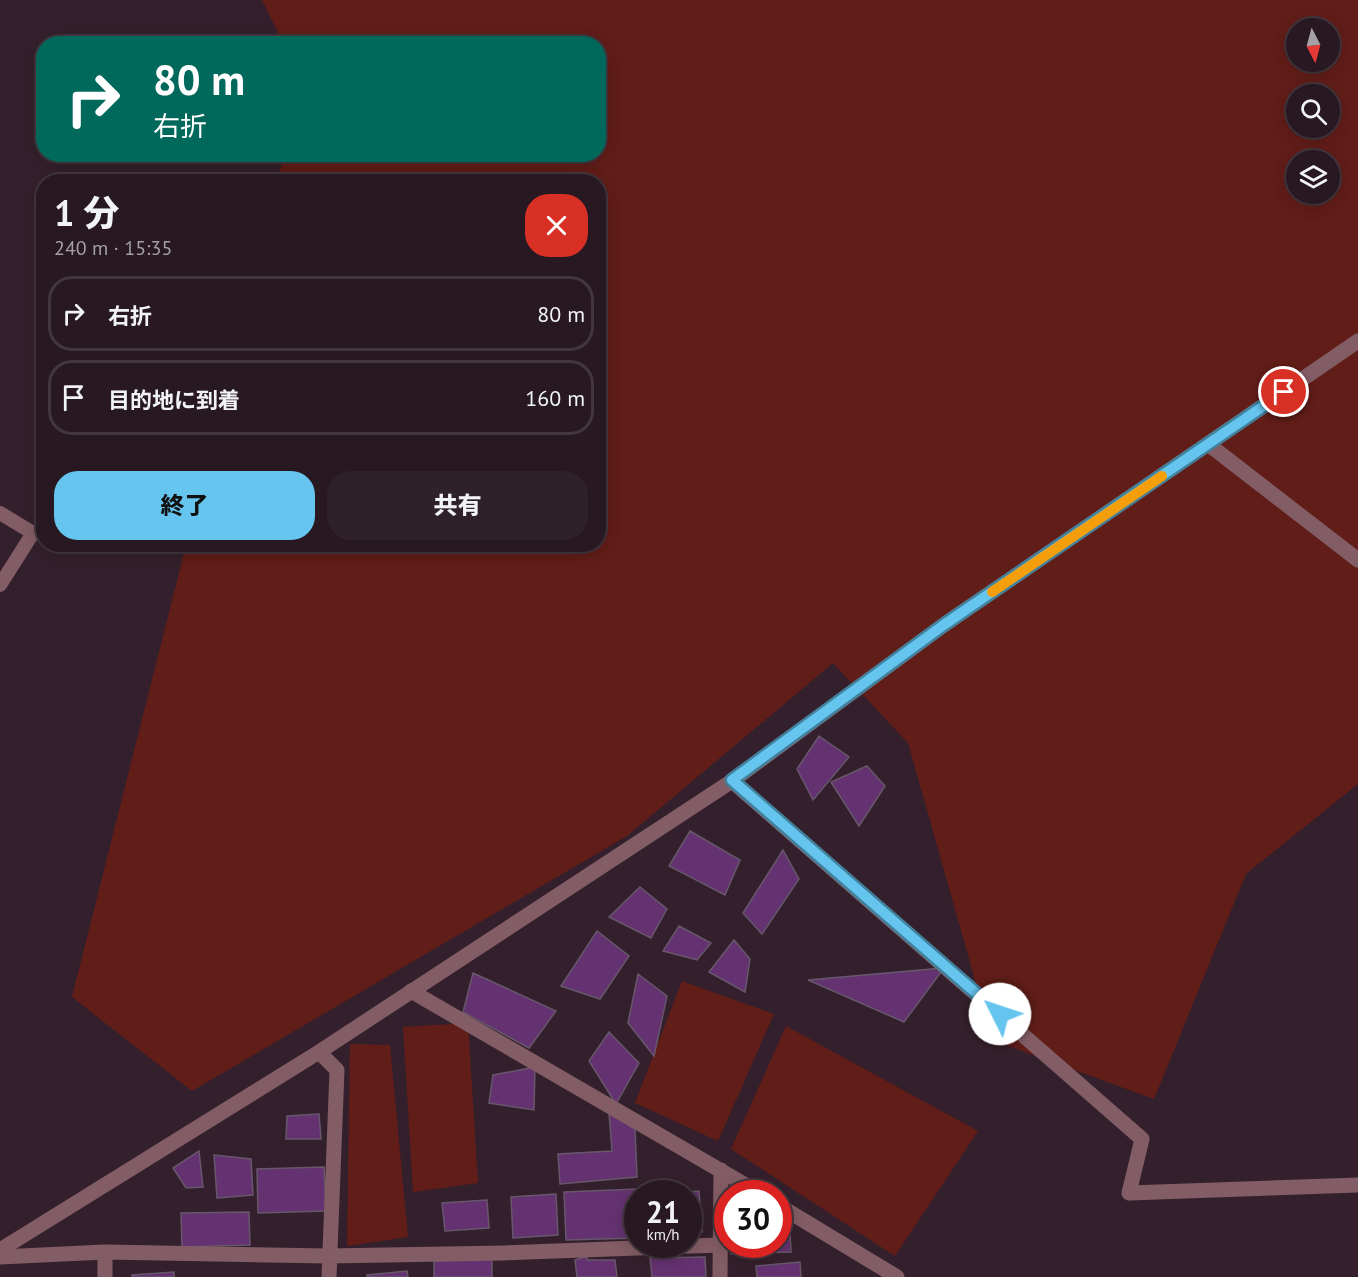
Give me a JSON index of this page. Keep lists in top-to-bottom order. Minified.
{"north":"bottom","page":{"turn":["80 m","右折"],"heading":["1 分","240 m · 15:35"],"list":[{"name":"右折","value":"80 m"},{"name":"目的地に到着","value":"160 m"}],"buttons":["終了","共有"],"speed":"21 km/h","limit":"30"}}
